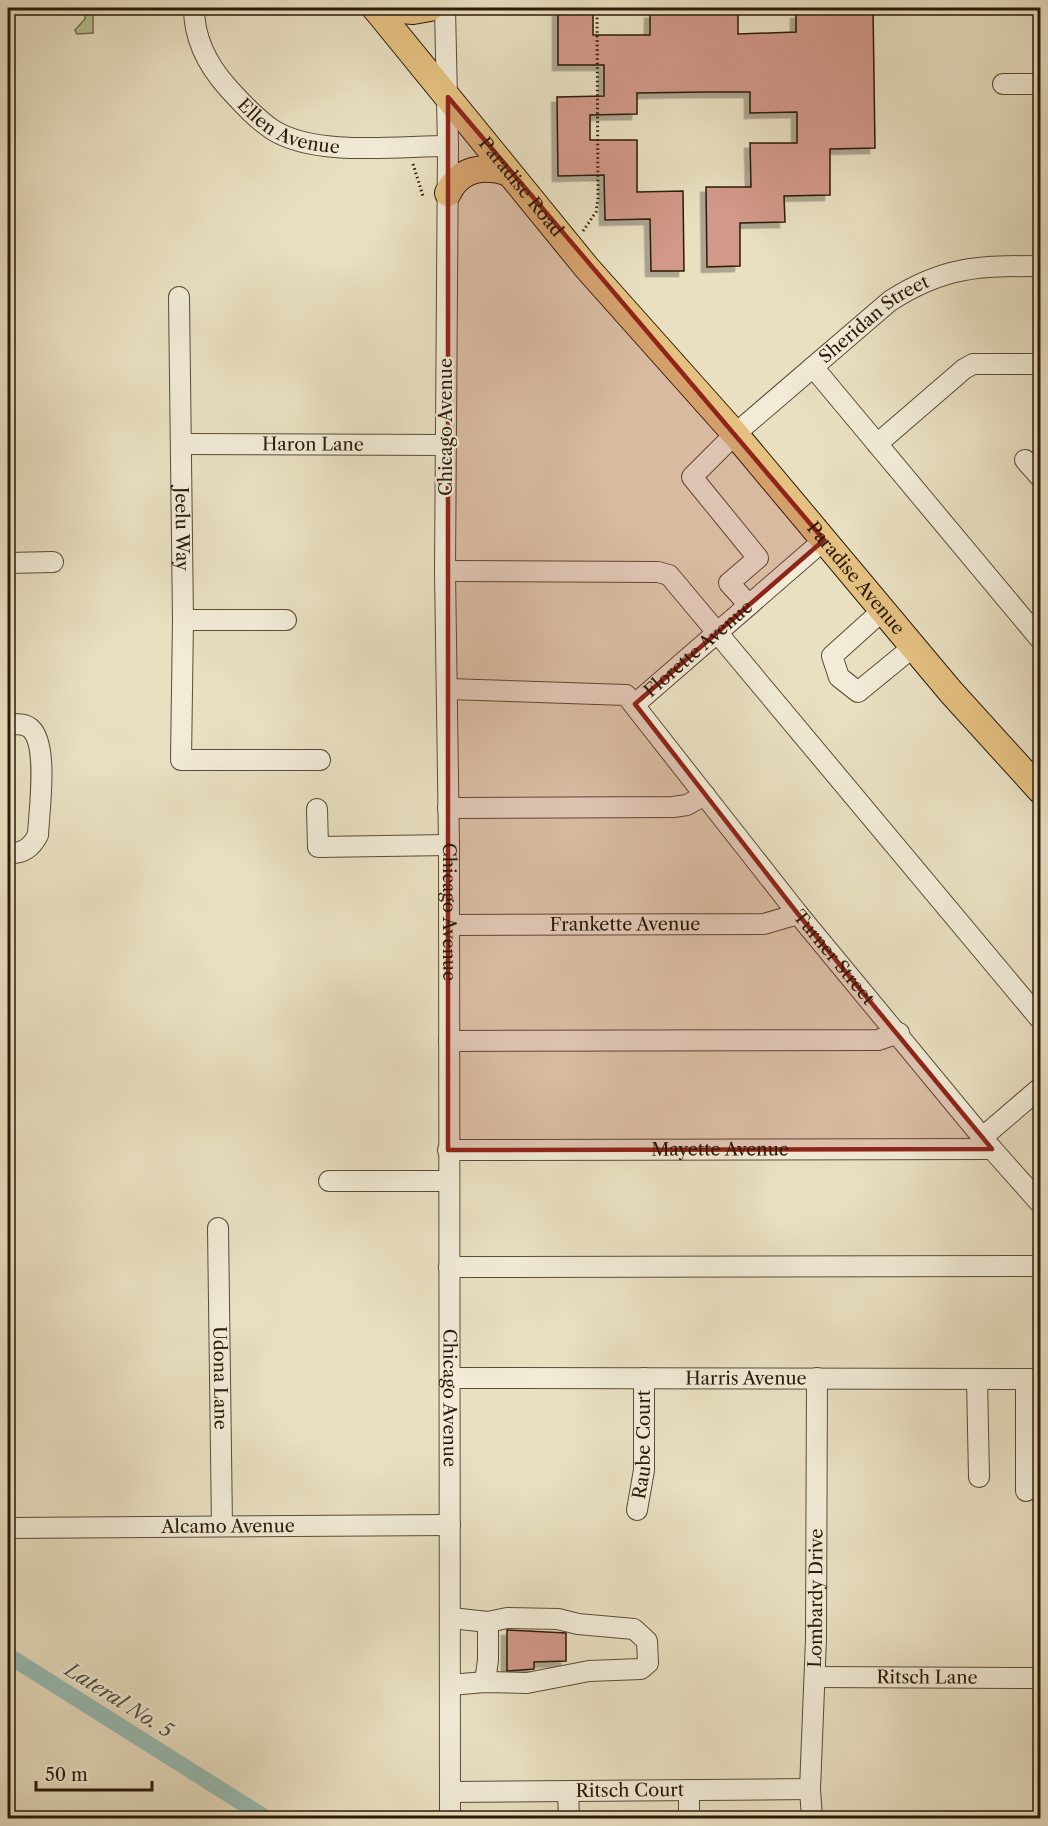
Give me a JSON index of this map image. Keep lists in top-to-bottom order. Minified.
{"streets":{"main road":["Paradise Road","Paradise Avenue"],"street":["Ellen Avenue","Sheridan Street","Chicago Avenue","Haron Lane","Jeelu Way","Florette Avenue","Frankette Avenue","Turner Street","Mayette Avenue","Udona Lane","Harris Avenue","Raube Court","Alcamo Avenue","Lombardy Drive","Ritsch Lane","Ritsch Court"]},"crossings":[["Ellen Avenue","Chicago Avenue"],["Paradise Road","Chicago Avenue"],["Paradise Road","Paradise Avenue"],["Sheridan Street","Paradise Avenue"],["Sheridan Street","Florette Avenue"],["Chicago Avenue","Haron Lane"],["Chicago Avenue","Florette Avenue"],["Chicago Avenue","Frankette Avenue"],["Chicago Avenue","Mayette Avenue"],["Chicago Avenue","Harris Avenue"],["Chicago Avenue","Alcamo Avenue"],["Chicago Avenue","Ritsch Court"],["Haron Lane","Jeelu Way"],["Paradise Avenue","Florette Avenue"],["Florette Avenue","Turner Street"],["Frankette Avenue","Turner Street"],["Turner Street","Mayette Avenue"],["Udona Lane","Alcamo Avenue"],["Harris Avenue","Raube Court"],["Harris Avenue","Lombardy Drive"],["Lombardy Drive","Ritsch Lane"],["Lombardy Drive","Ritsch Court"]],"water":["Lateral No. 5"],"scale_bar":"50 m"}
